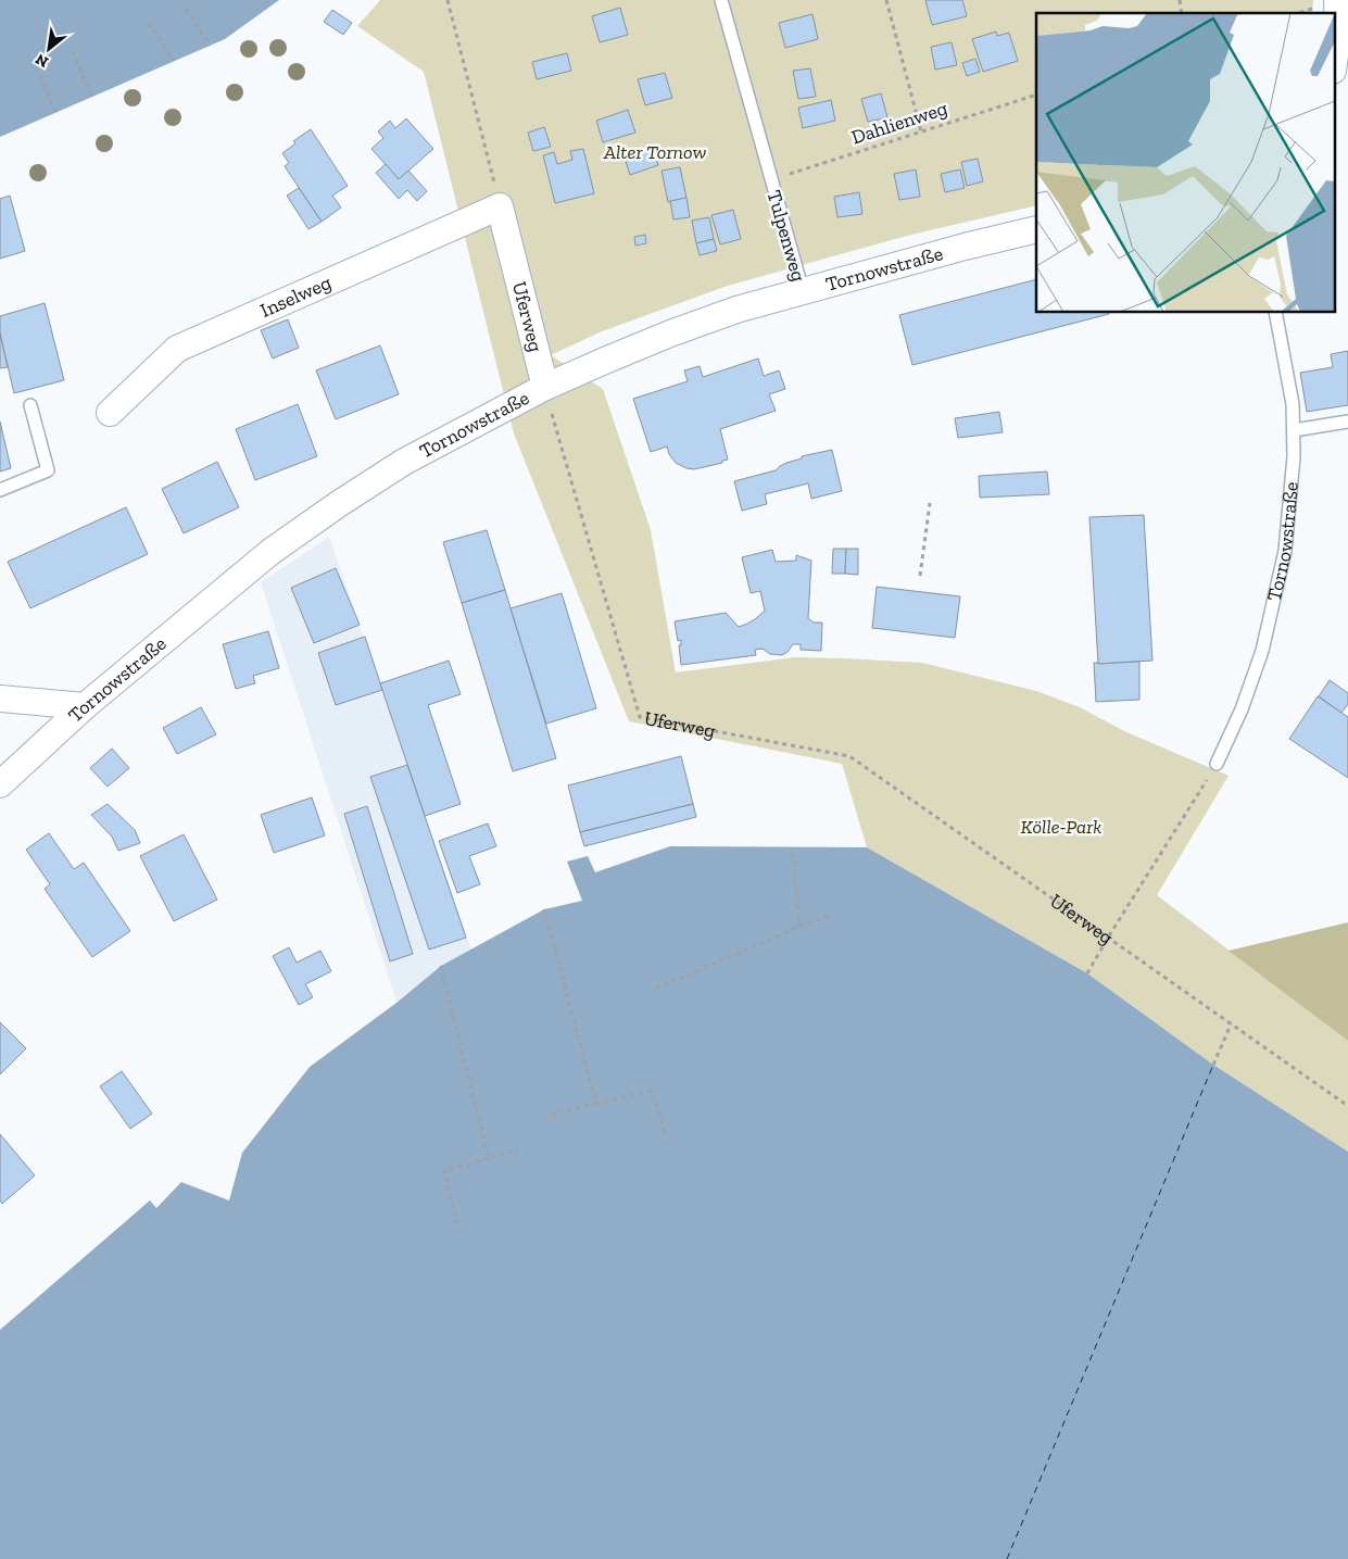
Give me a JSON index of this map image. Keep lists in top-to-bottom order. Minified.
{"streets":{"street":["Tornowstraße","Inselweg","Uferweg"],"lane":["Tulpenweg"],"path":["Dahlienweg"]},"crossings":[["Dahlienweg","Tulpenweg"],["Tulpenweg","Tornowstraße"],["Tornowstraße","Uferweg"],["Inselweg","Uferweg"]],"parks":["Alter Tornow","Kölle-Park"],"north":"bottom left"}
